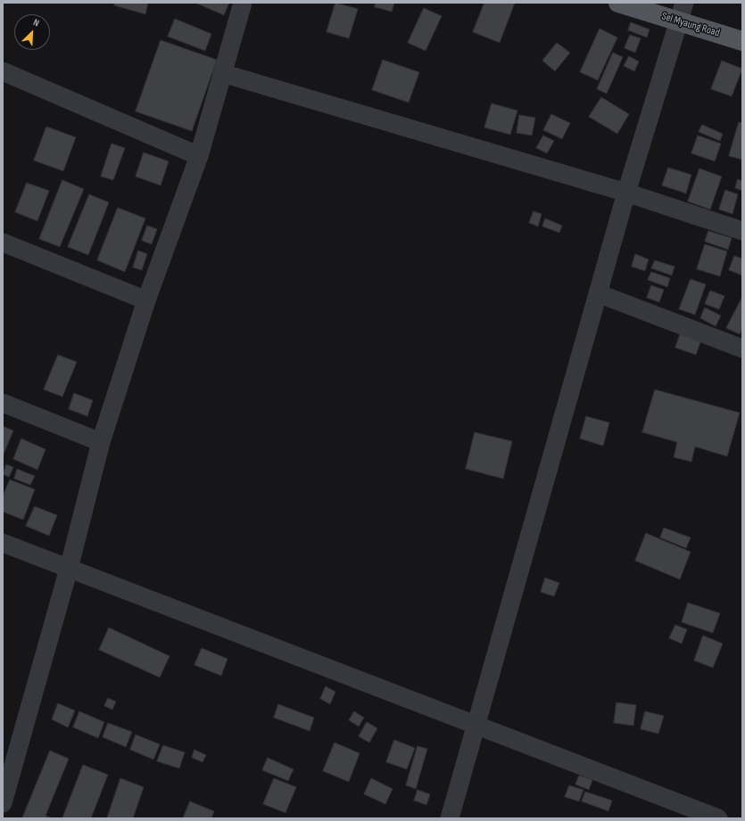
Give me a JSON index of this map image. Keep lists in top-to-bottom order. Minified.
{"streets":{"main road":["Sel Myaung Road"]},"north":"top right"}
